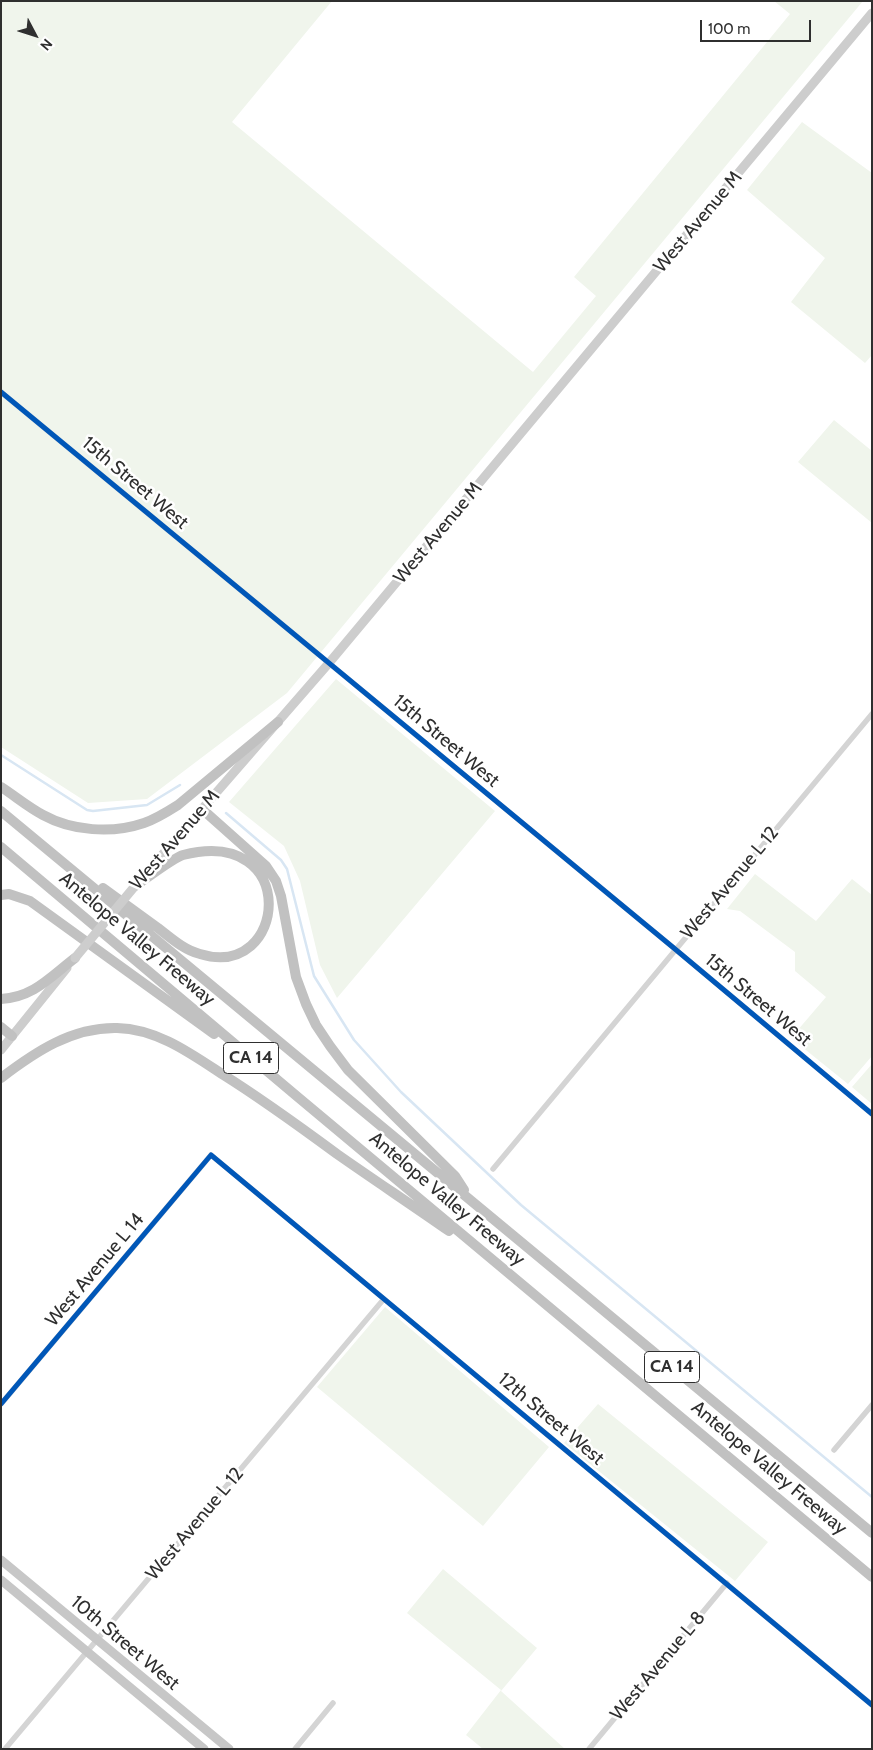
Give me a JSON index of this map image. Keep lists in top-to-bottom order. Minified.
{"streets":{"highway":["Antelope Valley Freeway","CA 14"],"main road":["West Avenue M","10th Street West"],"street":["15th Street West","West Avenue L 12","West Avenue L 14","12th Street West","West Avenue L 8"]},"crossings":[["West Avenue M","15th Street West"],["15th Street West","West Avenue L 12"],["West Avenue L 12","12th Street West"],["West Avenue L 12","10th Street West"],["West Avenue L 14","12th Street West"],["12th Street West","West Avenue L 8"]],"scale_bar":"100 m","north":"bottom right"}
